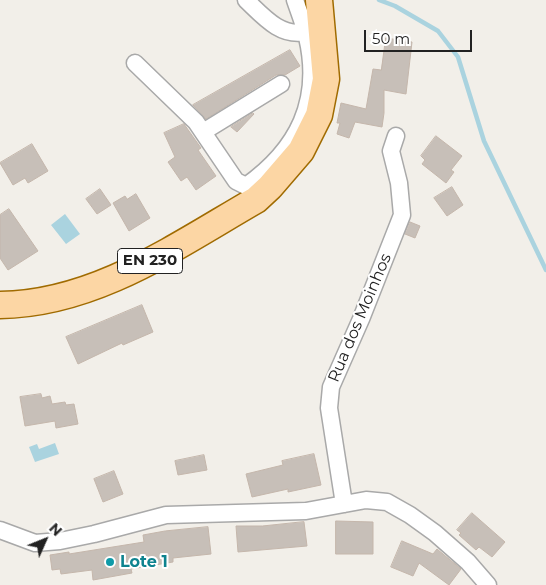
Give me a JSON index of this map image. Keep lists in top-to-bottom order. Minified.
{"streets":{"main road":["EN 230"],"street":["Rua dos Moinhos"]},"places":["Lote 1"],"scale_bar":"50 m","north":"top right"}
